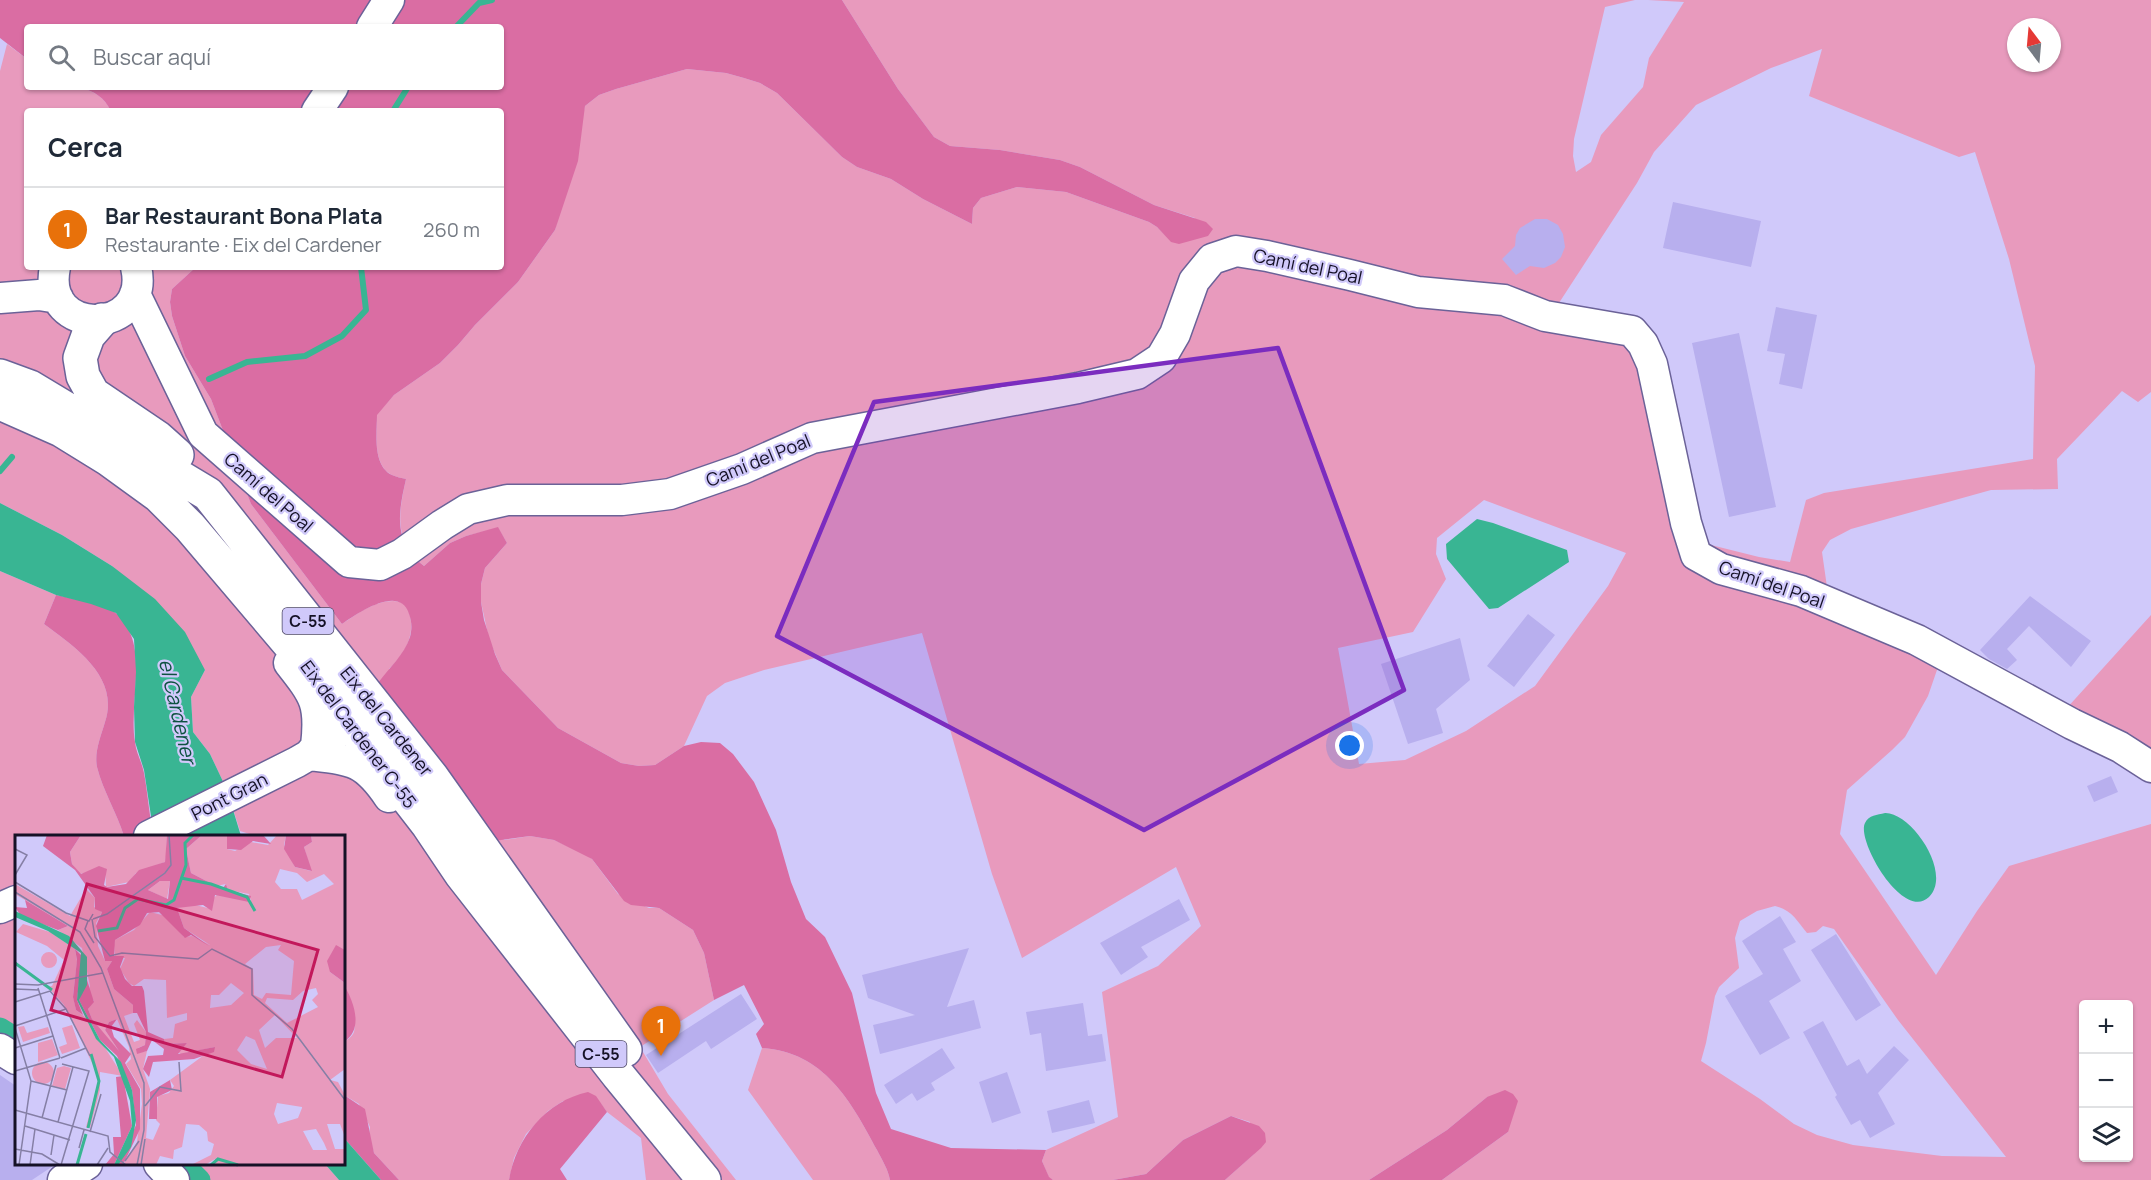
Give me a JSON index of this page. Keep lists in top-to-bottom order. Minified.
{"streets":{"main road":["C-55","Eix del Cardener","Eix del Cardener C-55"],"street":["Camí del Poal","Pont Gran"]},"crossings":[["Eix del Cardener","Eix del Cardener C-55"],["Eix del Cardener C-55","Pont Gran"]],"water":["el Cardener"],"north":"top","page":{"search":"Buscar aquí","heading":"Cerca","list":[{"mark":"1","name":"Bar Restaurant Bona Plata","note":"Restaurante · Eix del Cardener","value":"260 m"}],"map_buttons":["+","−"],"pins":"1"}}
